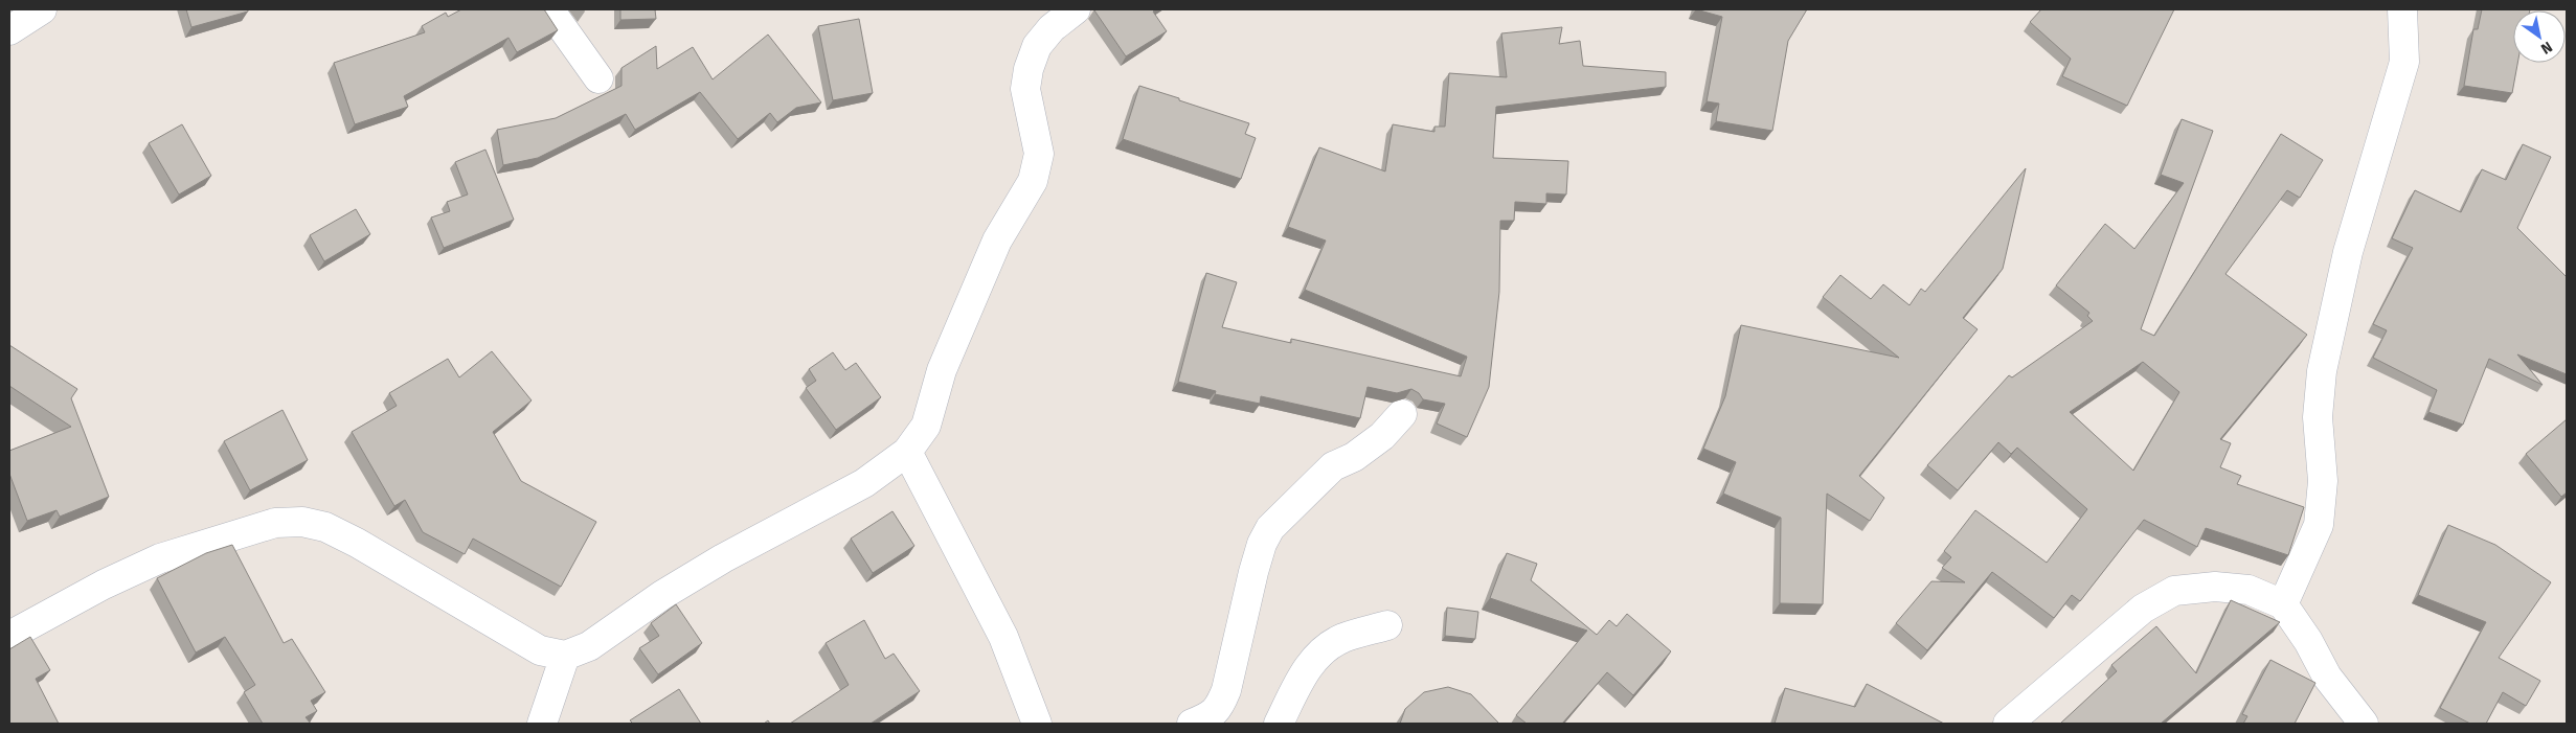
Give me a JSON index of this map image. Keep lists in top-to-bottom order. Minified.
{"north":"bottom right"}
